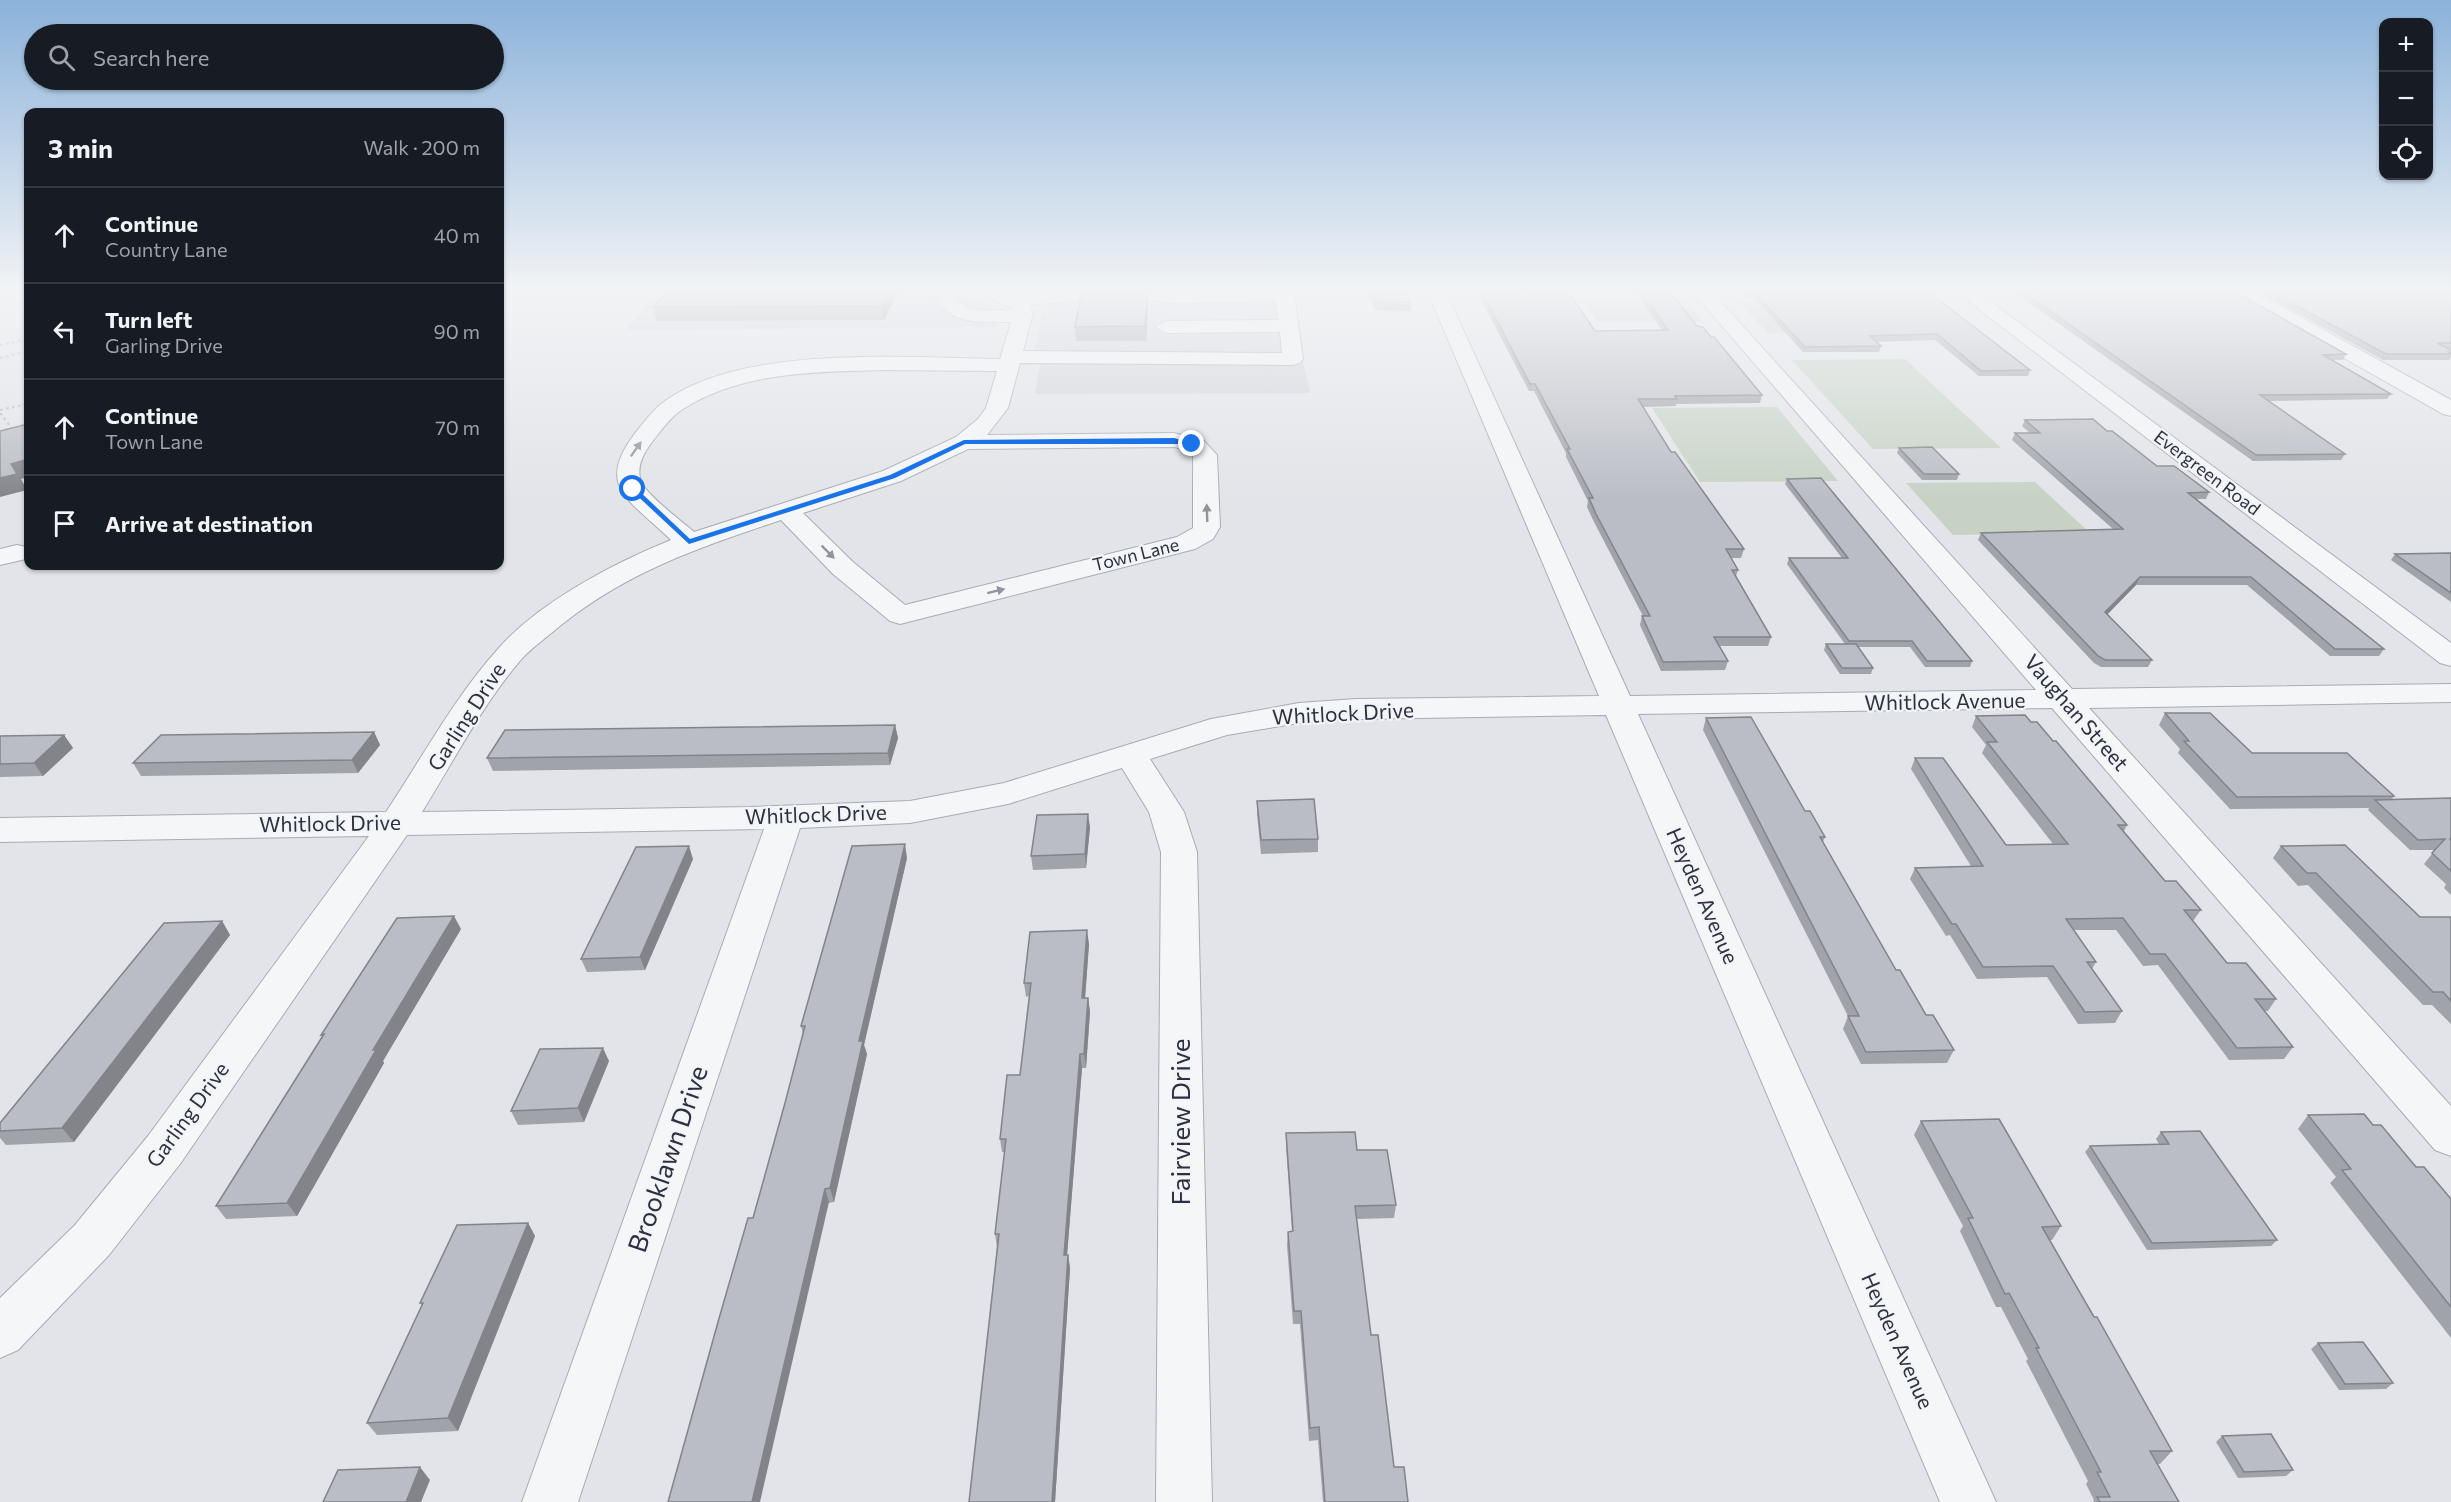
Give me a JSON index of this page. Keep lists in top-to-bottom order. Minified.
{"streets":{"street":["Evergreen Road","Town Lane","Whitlock Avenue","Vaughan Street","Whitlock Drive","Garling Drive","Heyden Avenue","Fairview Drive","Brooklawn Drive"]},"crossings":[["Town Lane","Garling Drive"],["Whitlock Avenue","Vaughan Street"],["Whitlock Avenue","Whitlock Drive"],["Whitlock Avenue","Heyden Avenue"],["Whitlock Drive","Garling Drive"],["Whitlock Drive","Heyden Avenue"],["Whitlock Drive","Fairview Drive"],["Whitlock Drive","Brooklawn Drive"]],"page":{"map_buttons":["+","−"],"search":"Search here","heading":["3 min","Walk · 200 m"],"list":[["Continue","Country Lane","40 m"],["Turn left","Garling Drive","90 m"],["Continue","Town Lane","70 m"],"Arrive at destination"]}}
